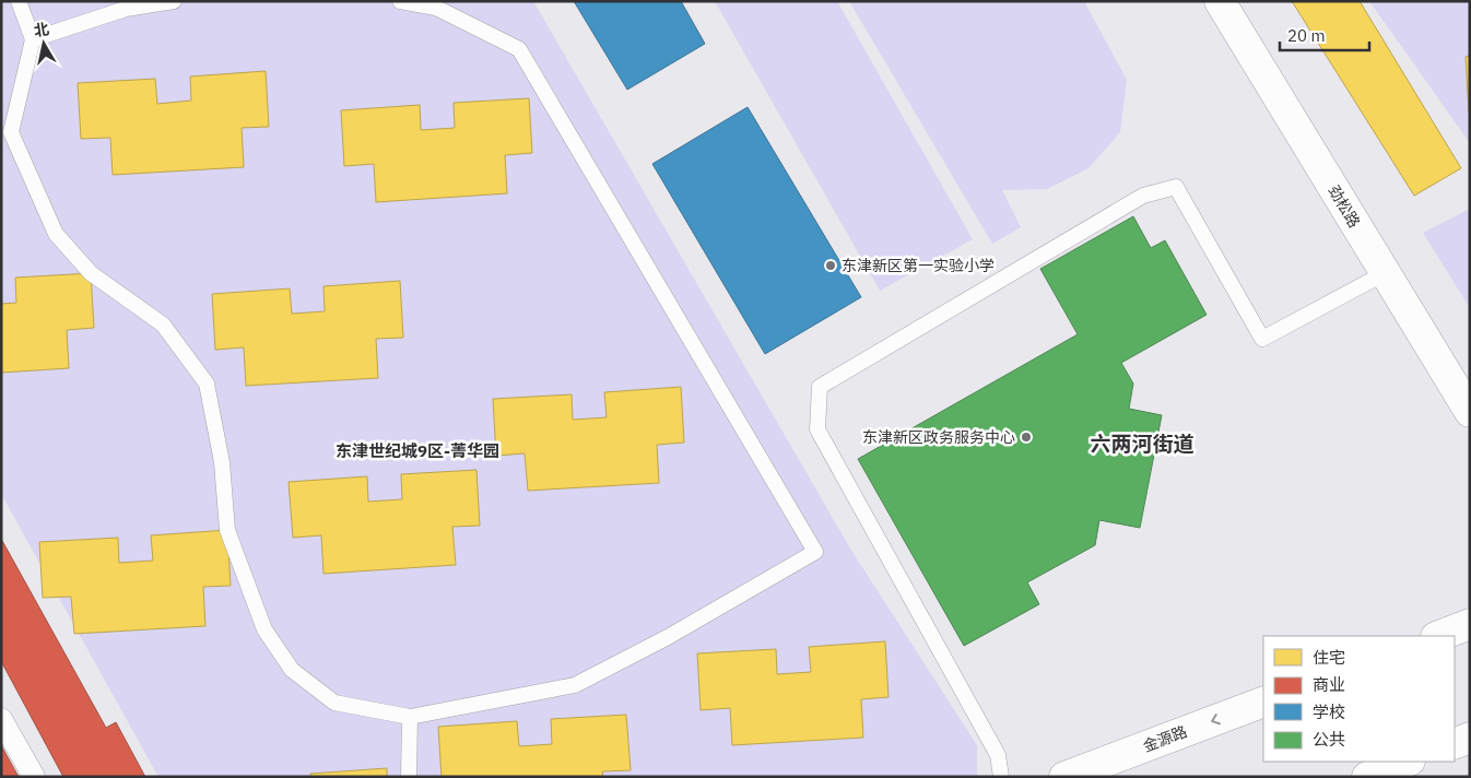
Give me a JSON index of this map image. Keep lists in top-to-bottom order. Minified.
{"streets":{"street":["劲松路","金源路"]},"one_way":["金源路"],"districts":["六两河街道","东津世纪城9区-菁华园"],"places":["东津新区第一实验小学","东津新区政务服务中心"],"legend":["住宅","商业","学校","公共"],"scale_bar":"20 m","north":"top"}
